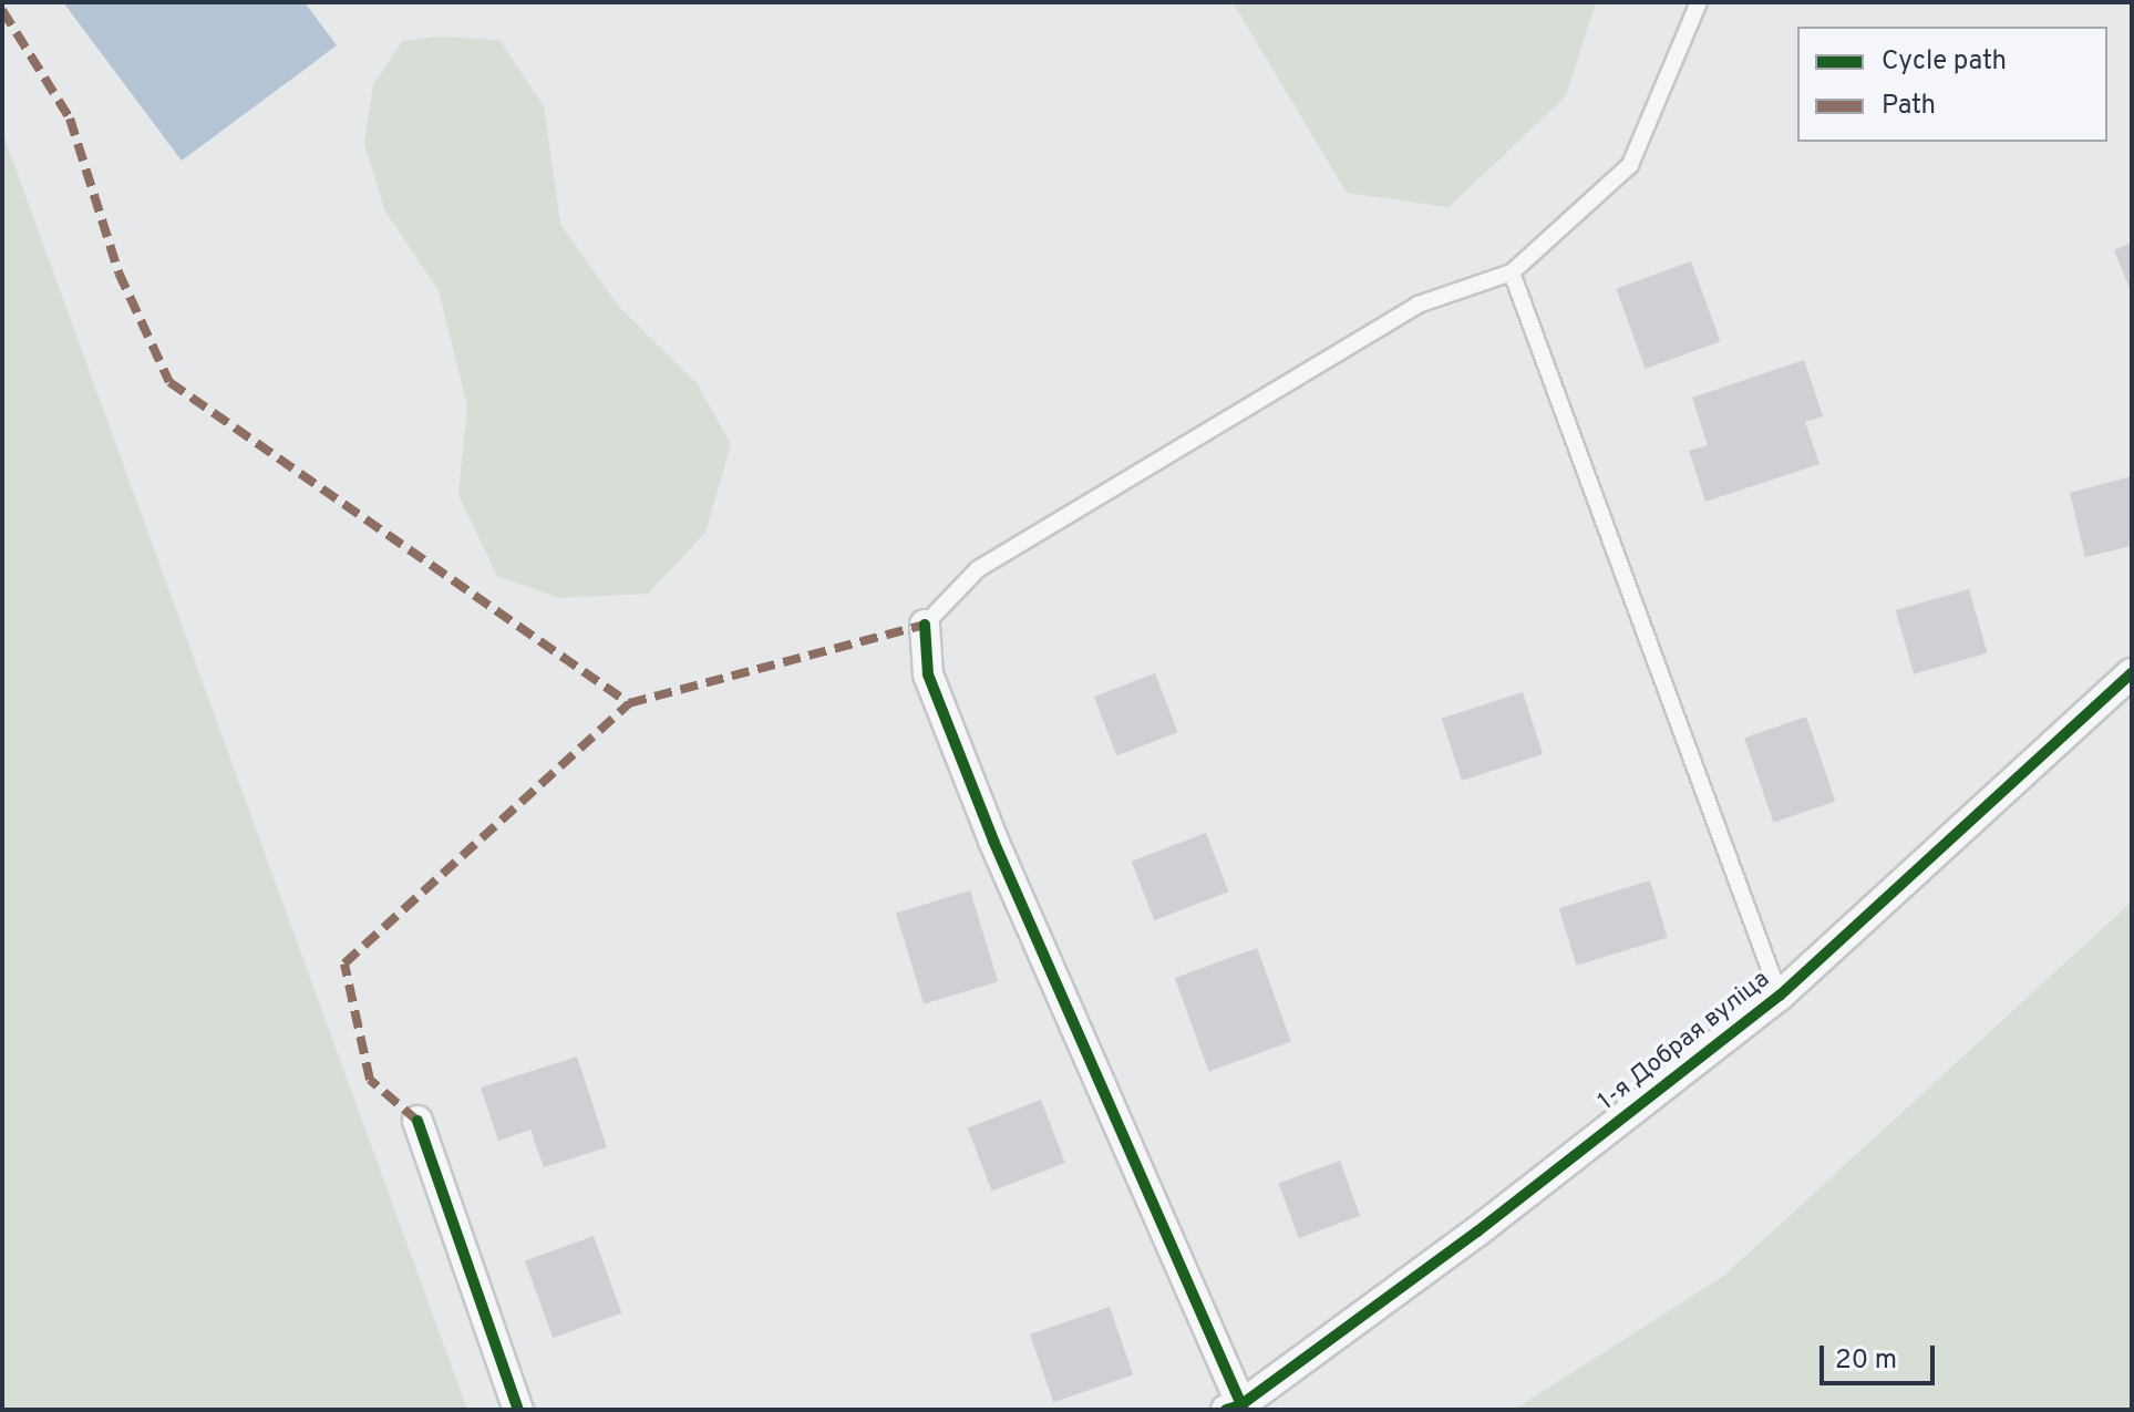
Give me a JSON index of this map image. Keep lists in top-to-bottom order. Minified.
{"streets":{"street":["1-я Добрая вуліца"]},"legend":["Cycle path","Path"],"scale_bar":"20 m"}
